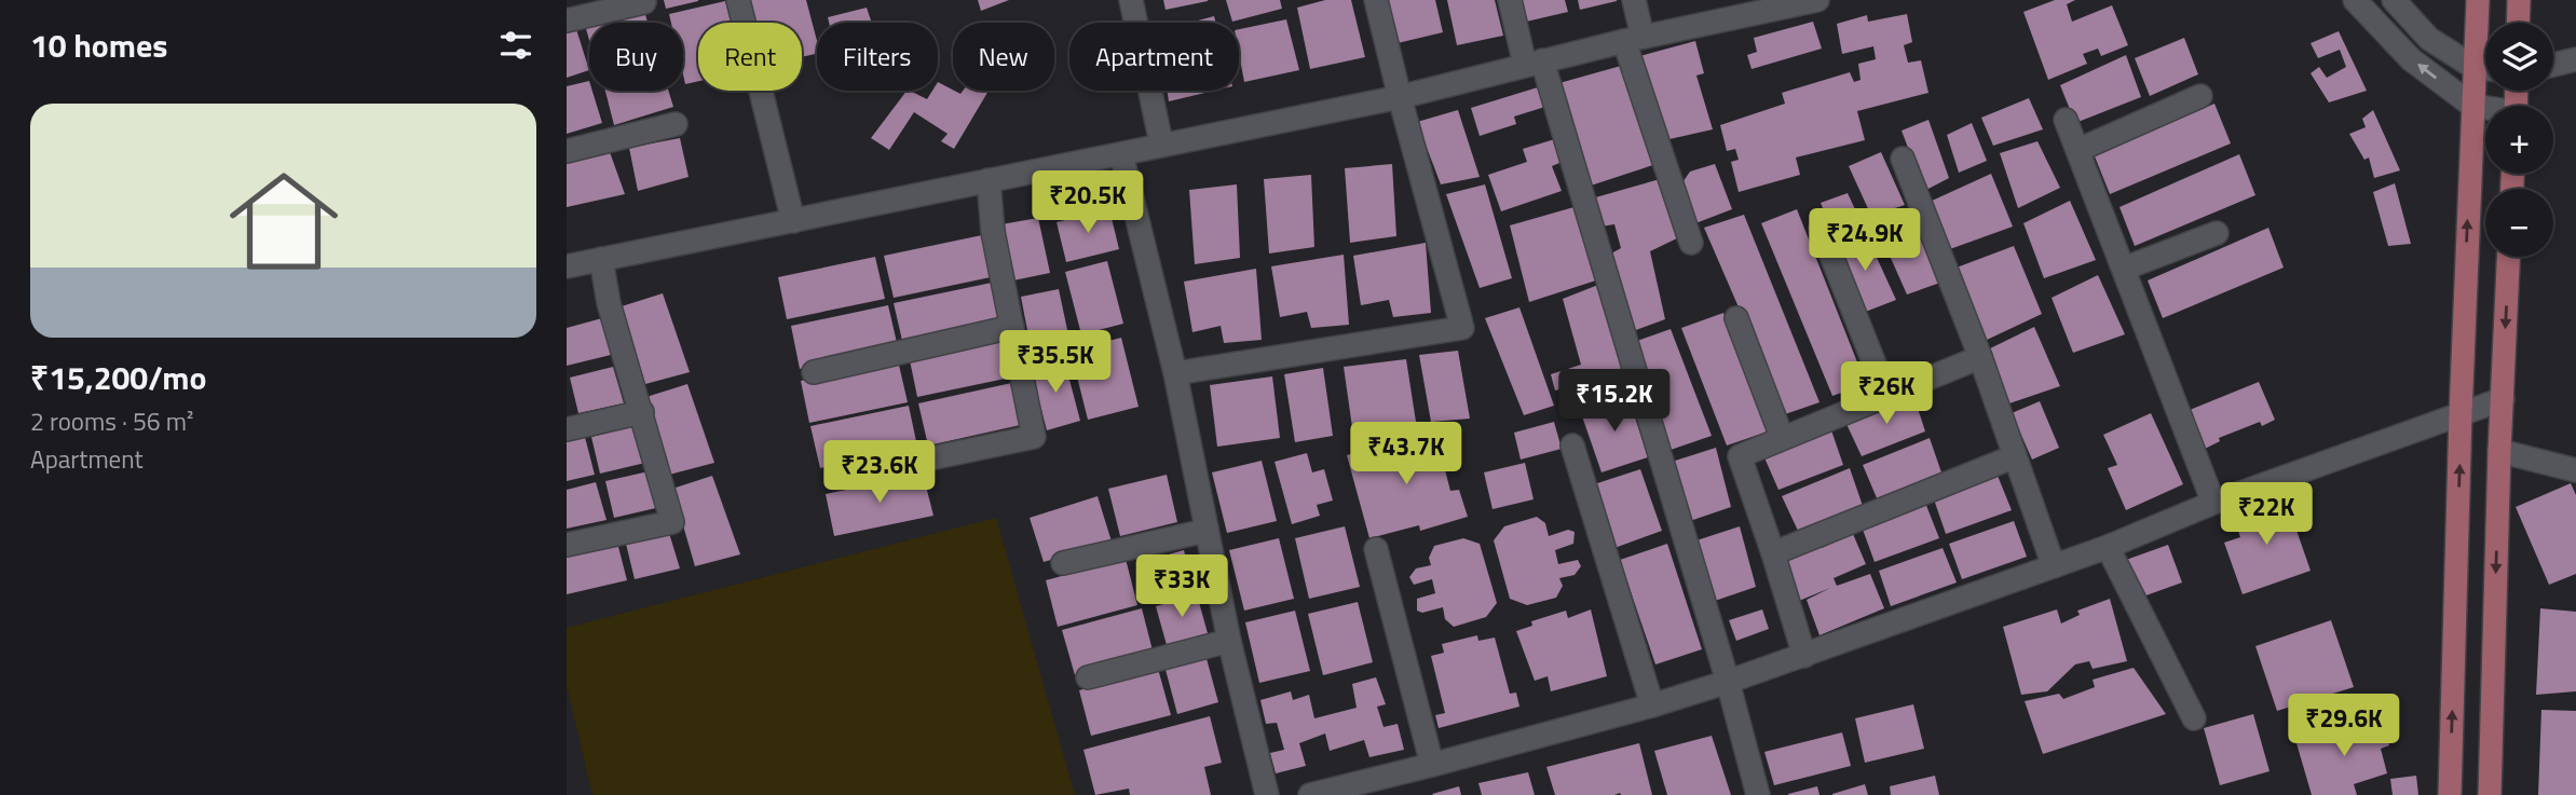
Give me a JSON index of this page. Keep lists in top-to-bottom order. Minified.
{"page":{"heading":"10 homes","map_buttons":["+","−"],"chip":["Buy","Rent","Filters","New","Apartment"],"list":[{"name":"₹15,200/mo","note":"2 rooms · 56 m² · Apartment"}],"price":["₹20.5K","₹24.9K","₹35.5K","₹26K","₹15.2K","₹43.7K","₹23.6K","₹22K","₹33K","₹29.6K"]}}
